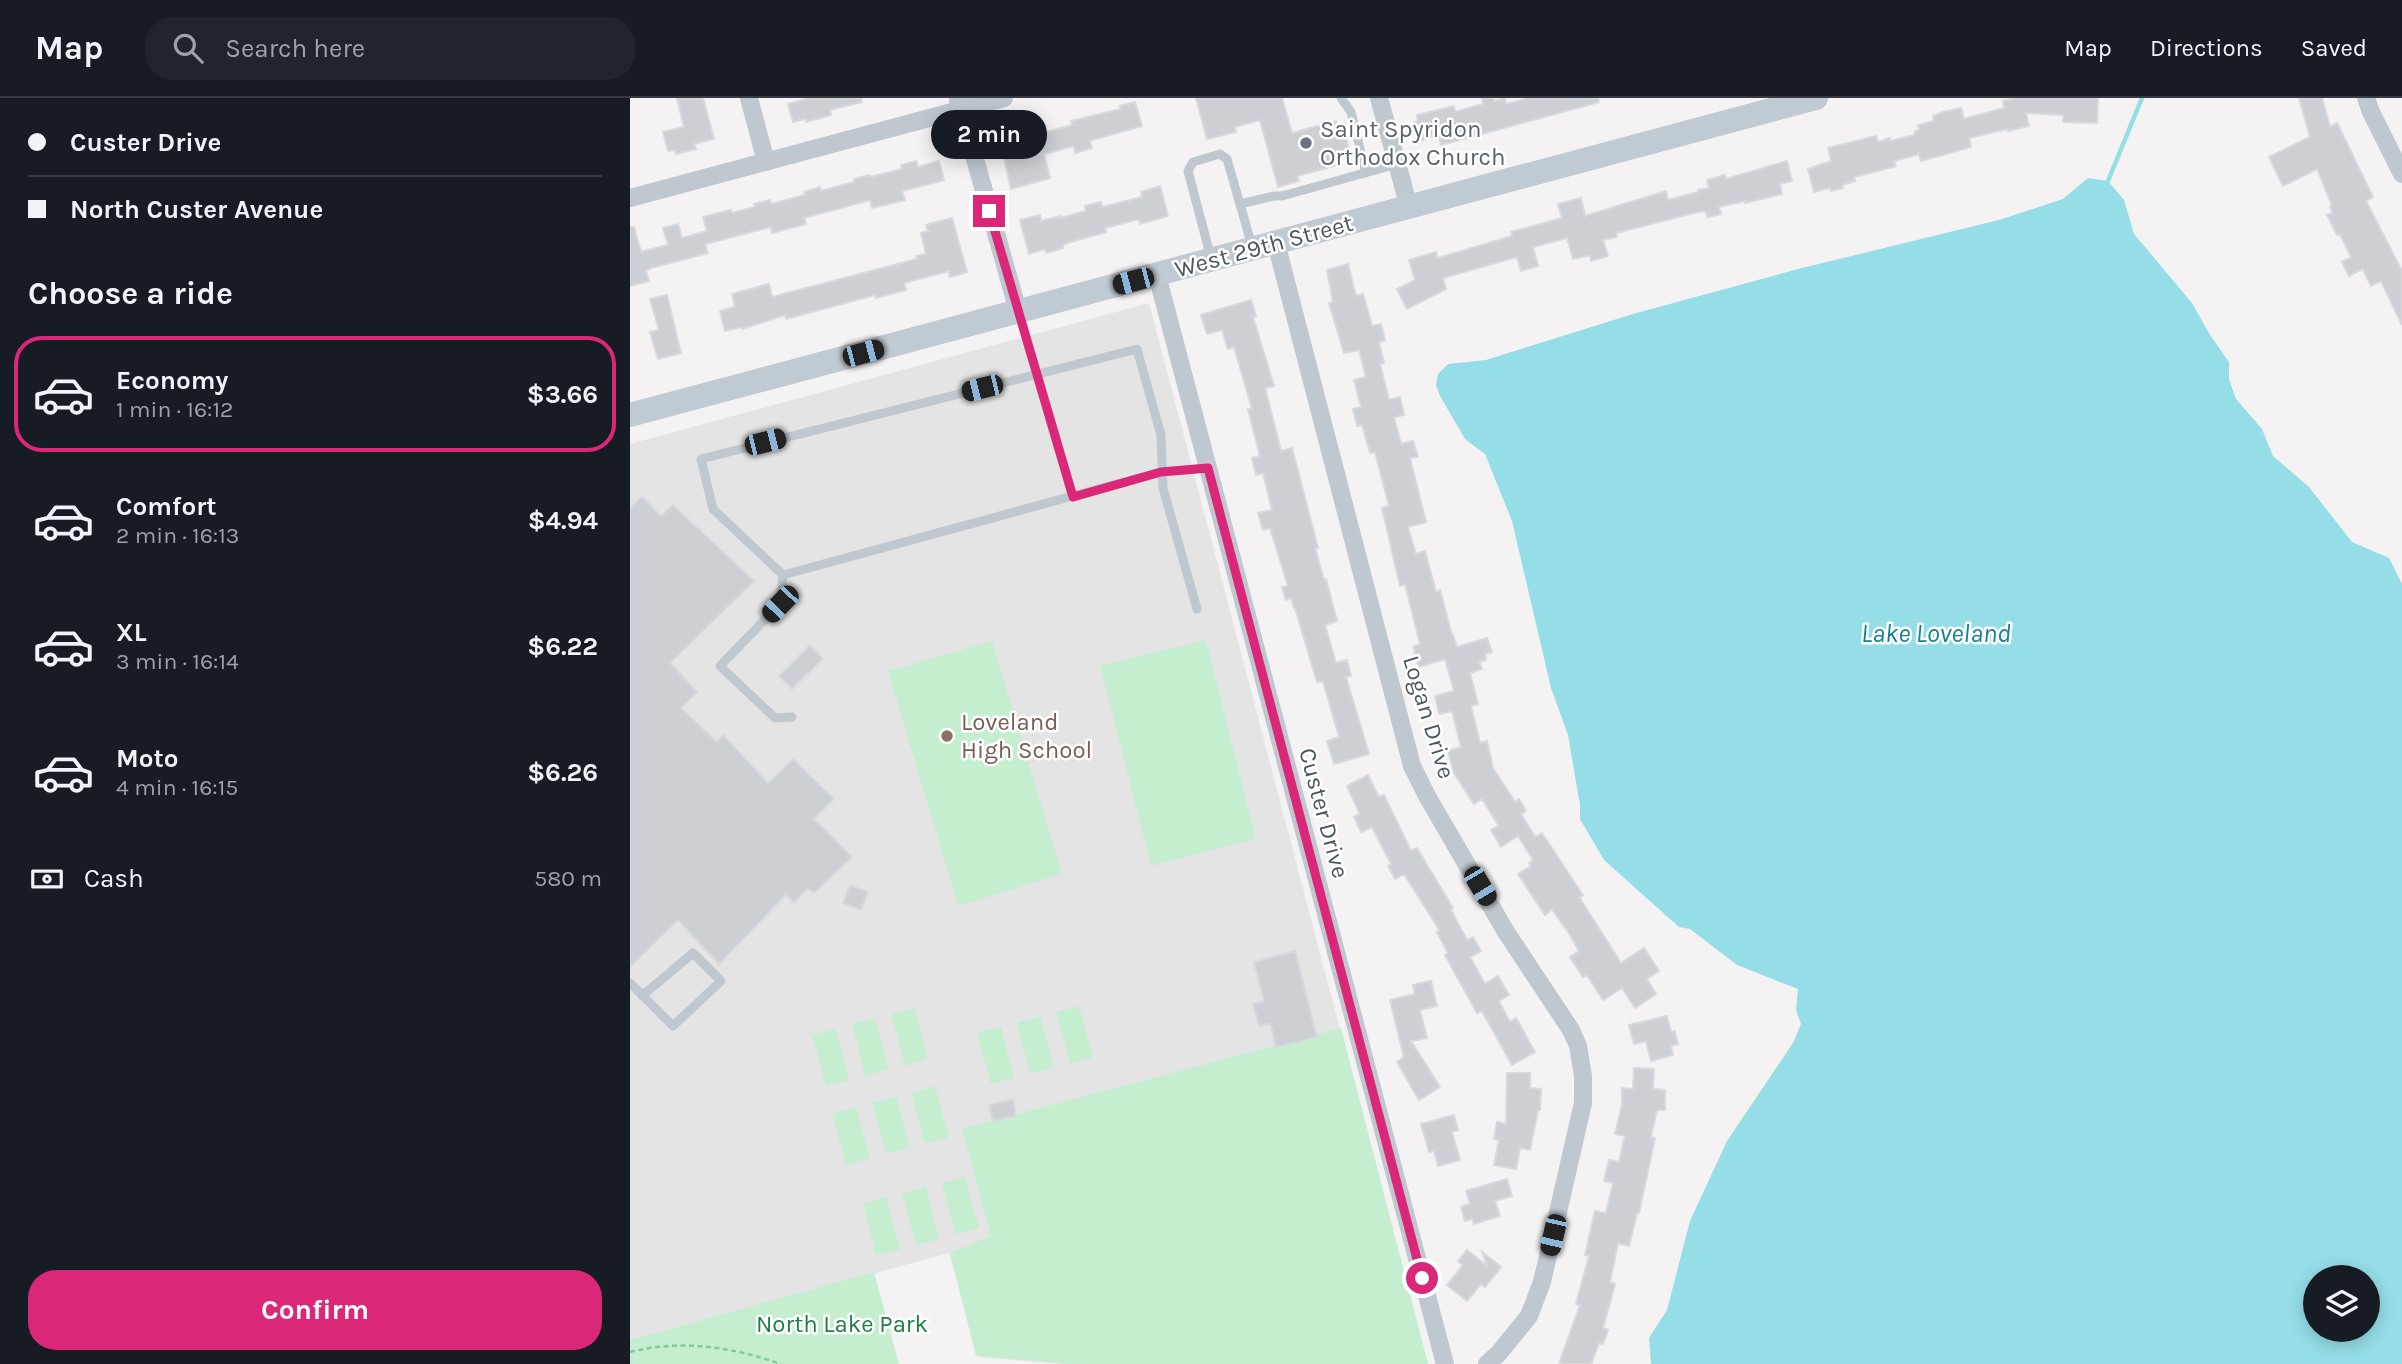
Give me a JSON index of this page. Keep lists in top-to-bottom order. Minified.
{"streets":{"main road":["West 29th Street"],"street":["Logan Drive","Custer Drive"]},"crossings":[["West 29th Street","Logan Drive"],["West 29th Street","Custer Drive"]],"water":["Lake Loveland"],"parks":["North Lake Park"],"places":["Saint Spyridon Orthodox Church","Loveland High School"],"page":{"header":"Map","search":"Search here","nav":["Map","Directions","Saved"],"banner":["Custer Drive","North Custer Avenue"],"bubble":"2 min","heading":"Choose a ride","list":[{"name":"Economy","note":"1 min · 16:12","value":"$3.66"},{"name":"Comfort","note":"2 min · 16:13","value":"$4.94"},{"name":"XL","note":"3 min · 16:14","value":"$6.22"},{"name":"Moto","note":"4 min · 16:15","value":"$6.26"}],"pay":["Cash","580 m"],"buttons":"Confirm"}}
